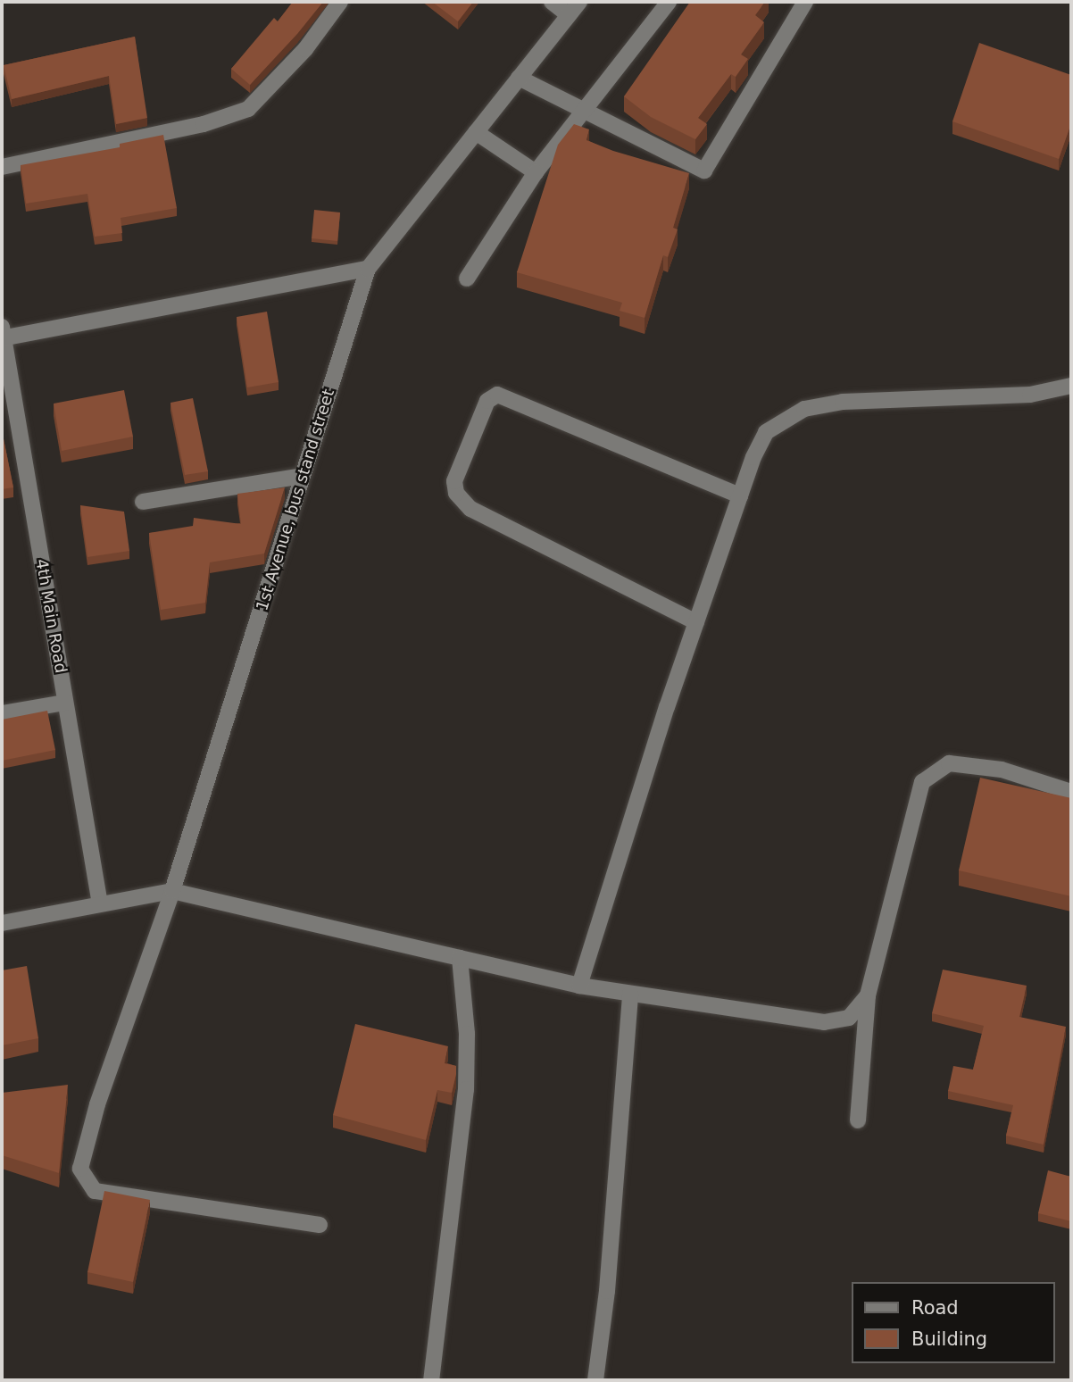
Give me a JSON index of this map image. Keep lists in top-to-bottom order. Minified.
{"streets":{"street":["1st Avenue, bus stand street","4th Main Road"]},"legend":["Road","Building"]}
